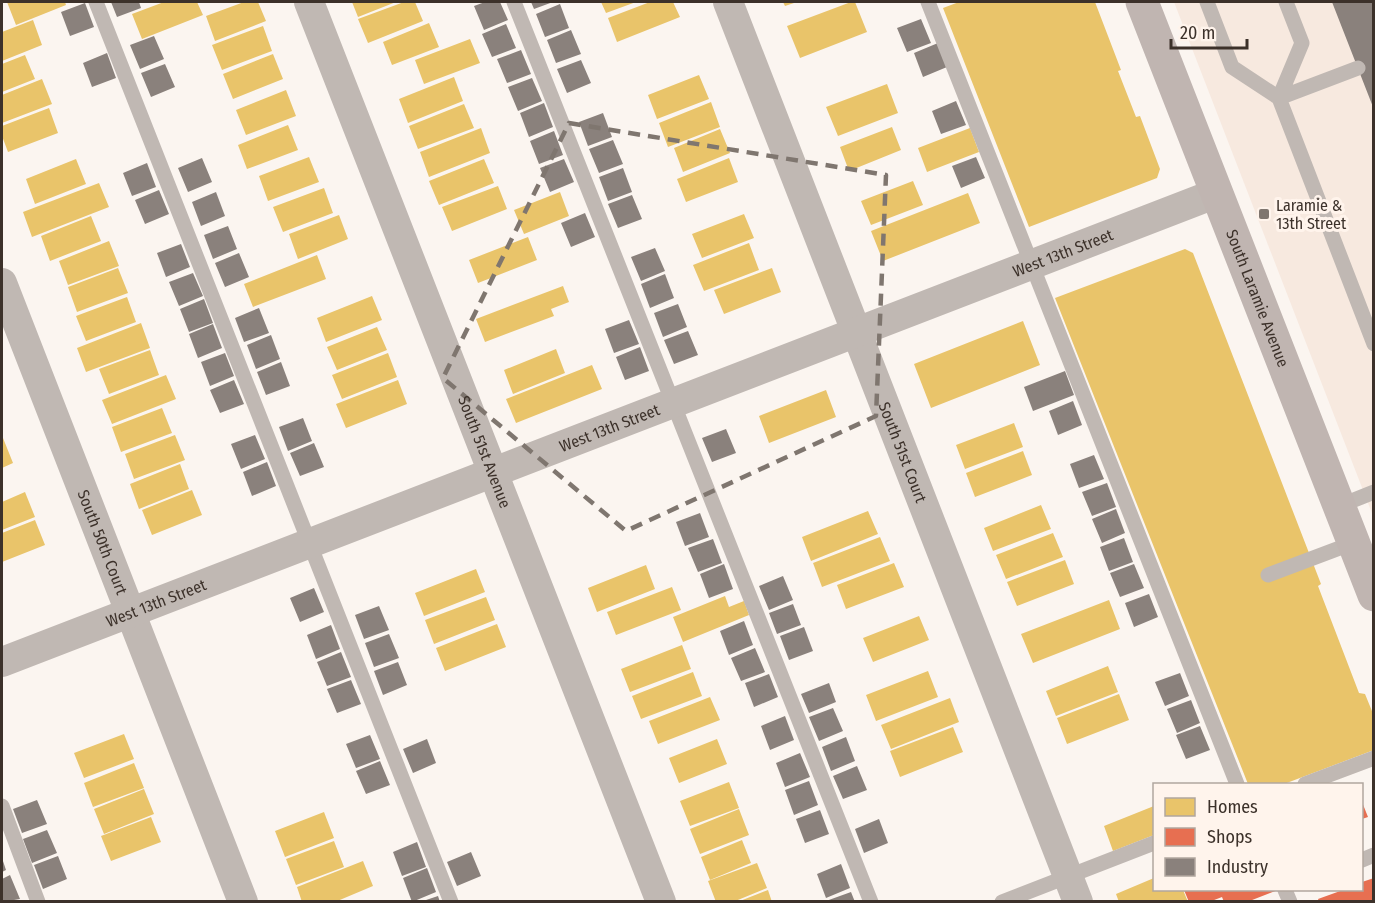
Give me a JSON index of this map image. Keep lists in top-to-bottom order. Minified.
{"streets":{"main road":["South Laramie Avenue"],"street":["West 13th Street","South 51st Avenue","South 51st Court","South 50th Court"]},"crossings":[["West 13th Street","South Laramie Avenue"],["West 13th Street","South 51st Avenue"],["West 13th Street","South 51st Court"],["West 13th Street","South 50th Court"]],"places":{"transit":["Laramie & 13th Street"]},"legend":["Homes","Shops","Industry"],"scale_bar":"20 m"}
